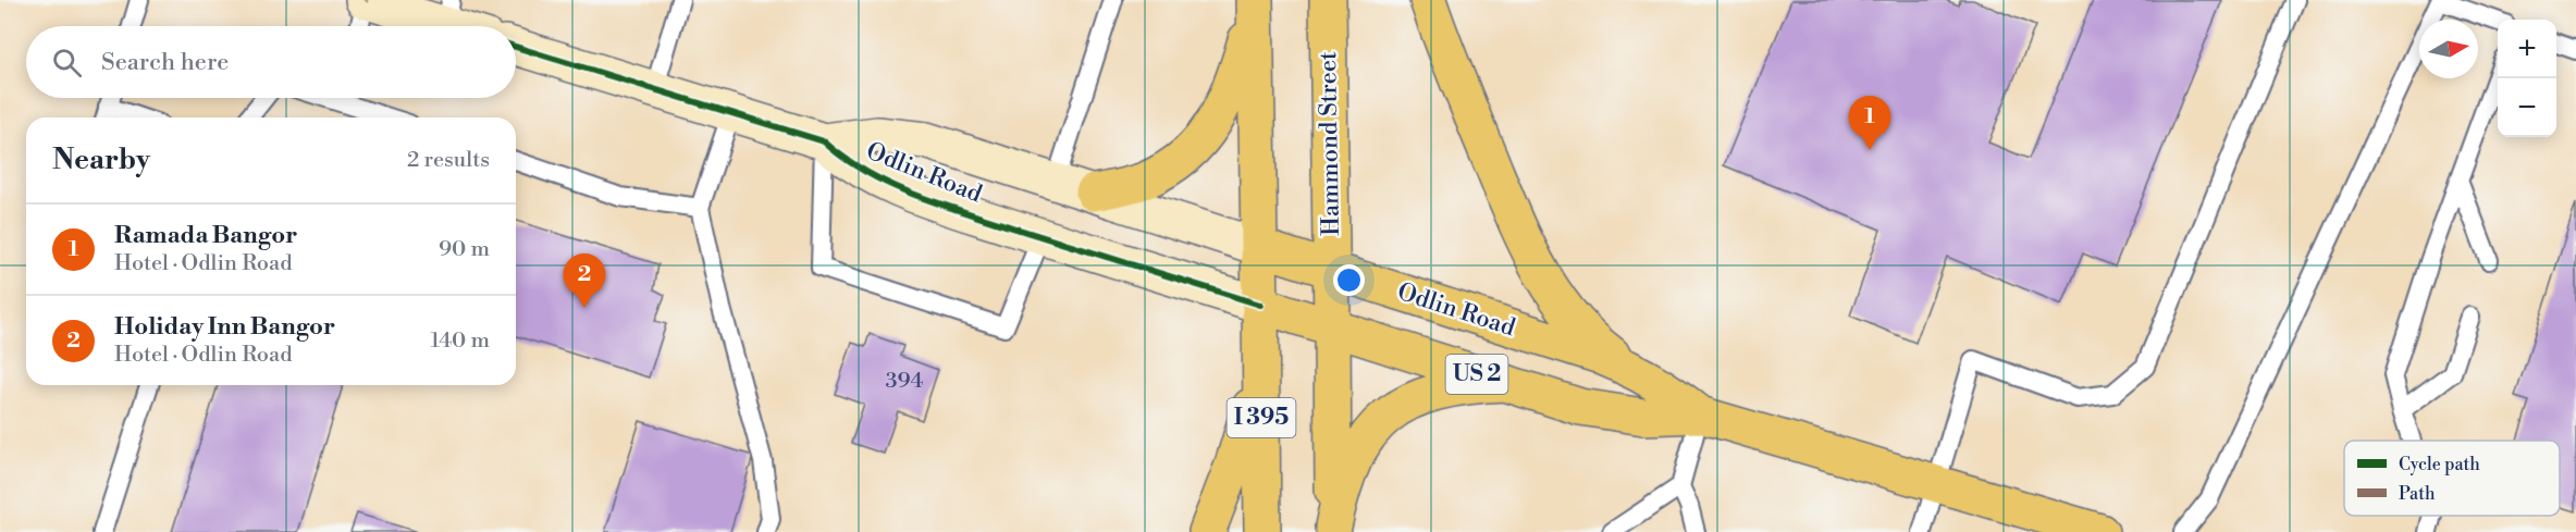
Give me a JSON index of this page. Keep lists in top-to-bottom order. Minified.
{"streets":{"main road":["Hammond Street","Odlin Road","US 2","I 395"]},"crossings":[["Hammond Street","Odlin Road"],["Odlin Road","US 2"],["Odlin Road","I 395"]],"house_numbers":["394"],"legend":["Cycle path","Path"],"north":"right","page":{"map_buttons":["+","−"],"search":"Search here","pins":["1","2"],"heading":["Nearby","2 results"],"list":[{"mark":"1","name":"Ramada Bangor","note":"Hotel · Odlin Road","value":"90 m"},{"mark":"2","name":"Holiday Inn Bangor","note":"Hotel · Odlin Road","value":"140 m"}]}}
